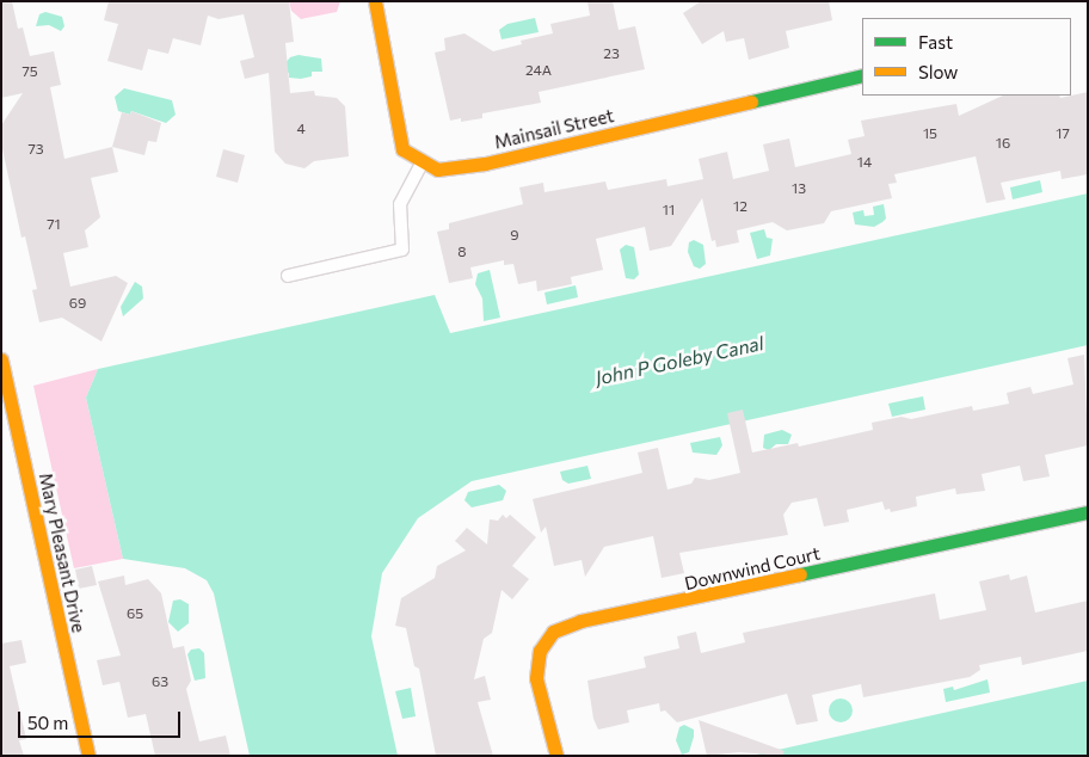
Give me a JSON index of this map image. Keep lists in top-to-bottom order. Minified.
{"streets":{"street":["Mainsail Street","Mary Pleasant Drive","Downwind Court"]},"water":["John P Goleby Canal"],"house_numbers":["23","24A","75","4","15","17","16","73","14","13","12","11","71","9","8","69","65","63"],"legend":["Fast","Slow"],"scale_bar":"50 m"}
